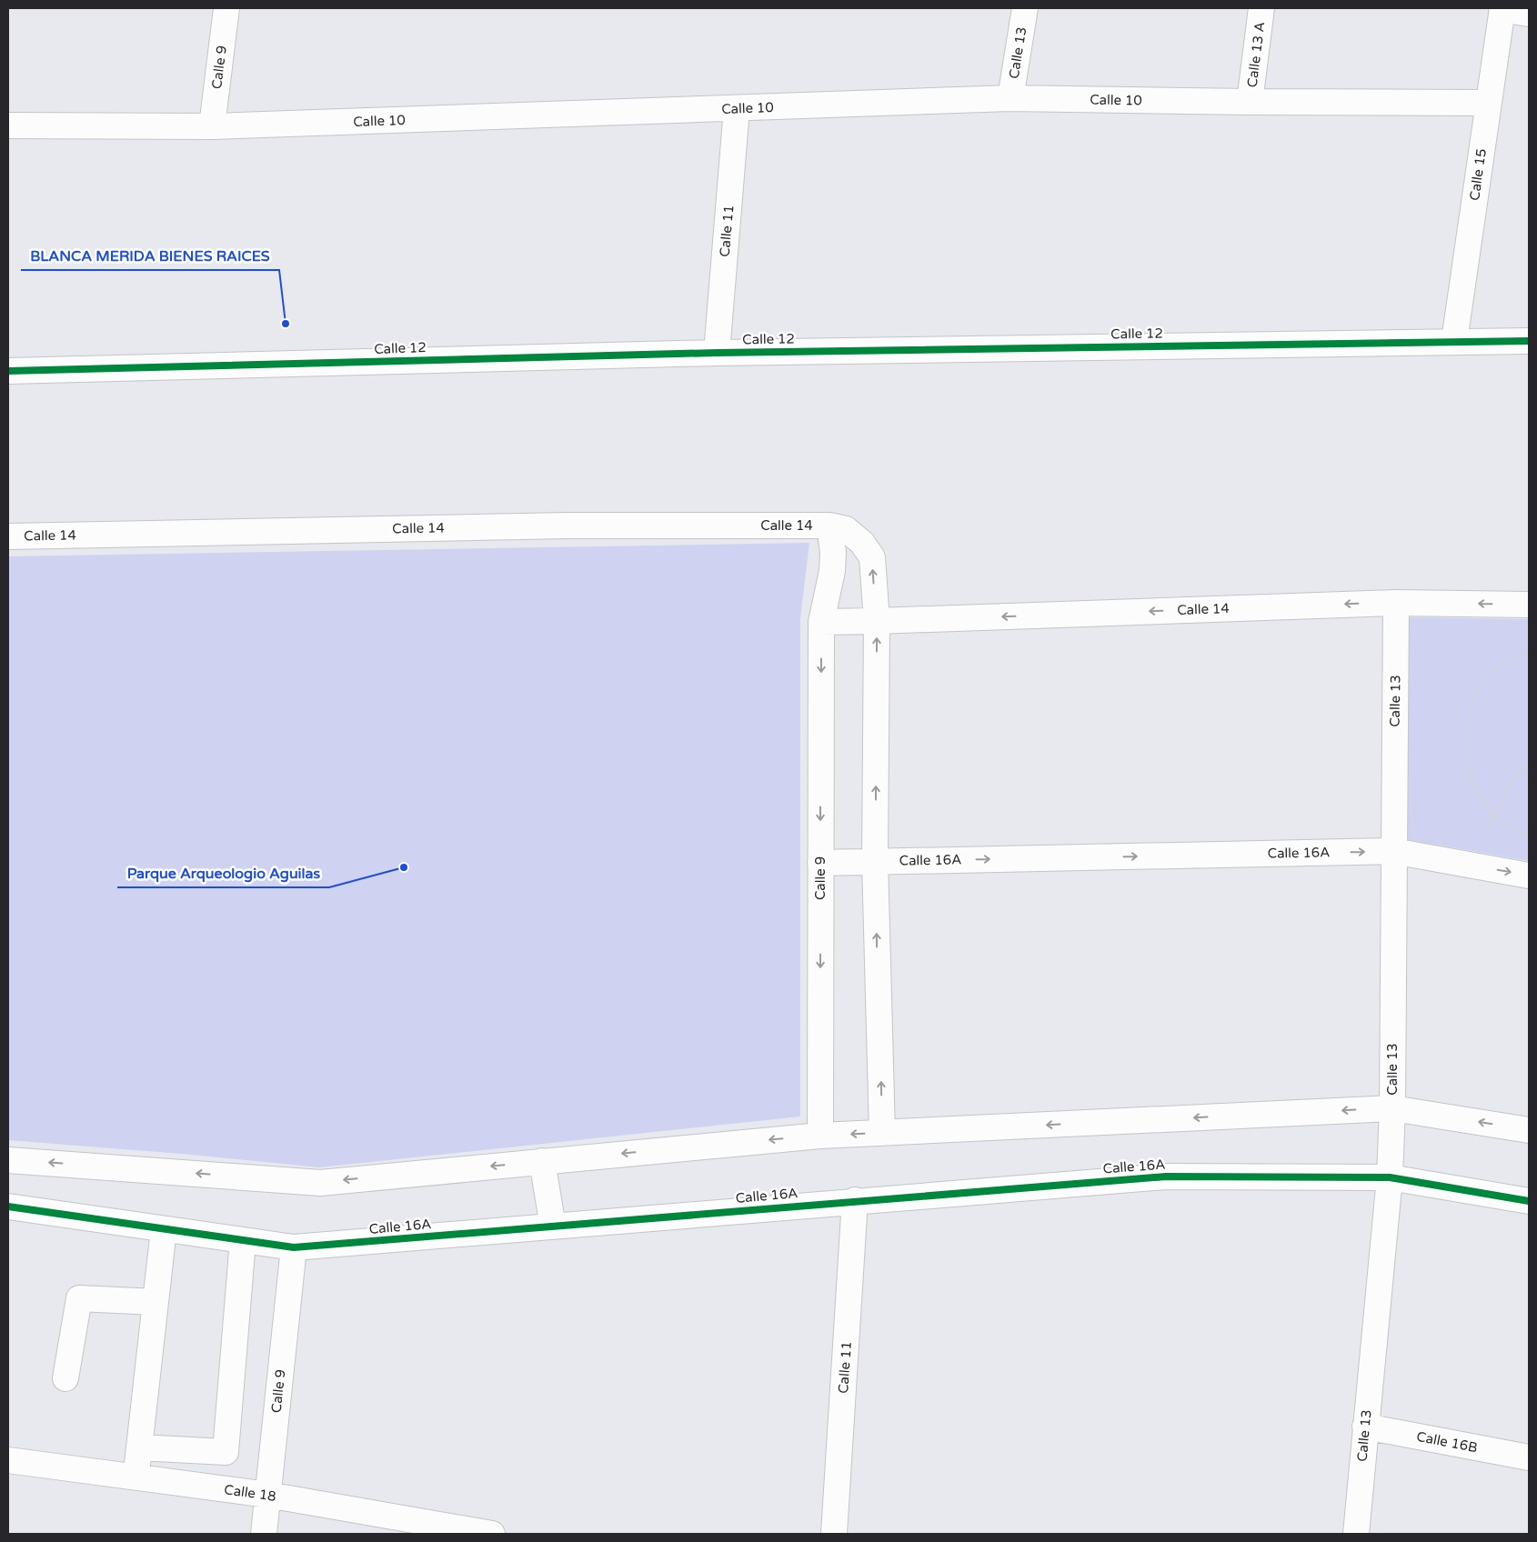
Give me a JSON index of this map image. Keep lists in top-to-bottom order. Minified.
{"streets":{"street":["Calle 13","Calle 13 A","Calle 9","Calle 10","Calle 15","Calle 11","Calle 12","Calle 14","Calle 16A","Calle 16B","Calle 18"]},"crossings":[["Calle 13","Calle 10"],["Calle 13","Calle 14"],["Calle 13","Calle 16A"],["Calle 13","Calle 16B"],["Calle 13 A","Calle 10"],["Calle 9","Calle 10"],["Calle 9","Calle 14"],["Calle 9","Calle 16A"],["Calle 9","Calle 18"],["Calle 10","Calle 15"],["Calle 10","Calle 11"],["Calle 15","Calle 12"],["Calle 11","Calle 12"],["Calle 11","Calle 16A"]],"one_way":["Calle 14"],"places":["BLANCA MERIDA BIENES RAICES","Parque Arqueologio Aguilas"]}
